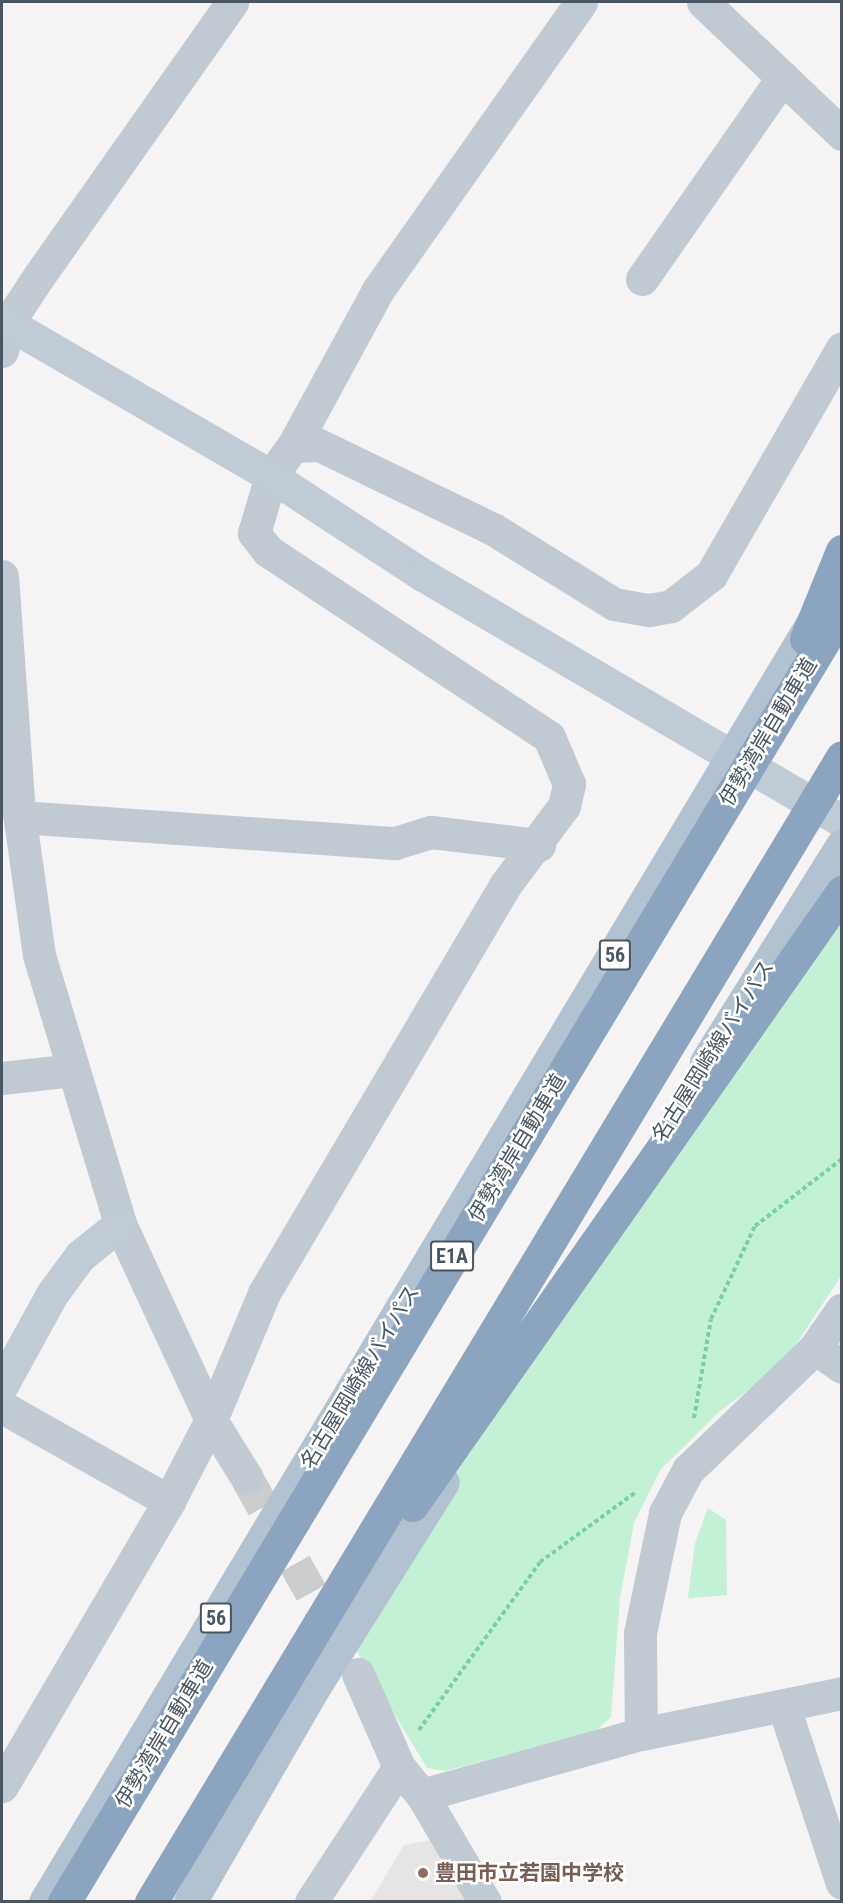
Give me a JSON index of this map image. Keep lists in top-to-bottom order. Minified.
{"streets":{"highway":["伊勢湾岸自動車道","E1A"],"main road":["56","名古屋岡崎線バイパス"]},"places":["豊田市立若園中学校"]}
